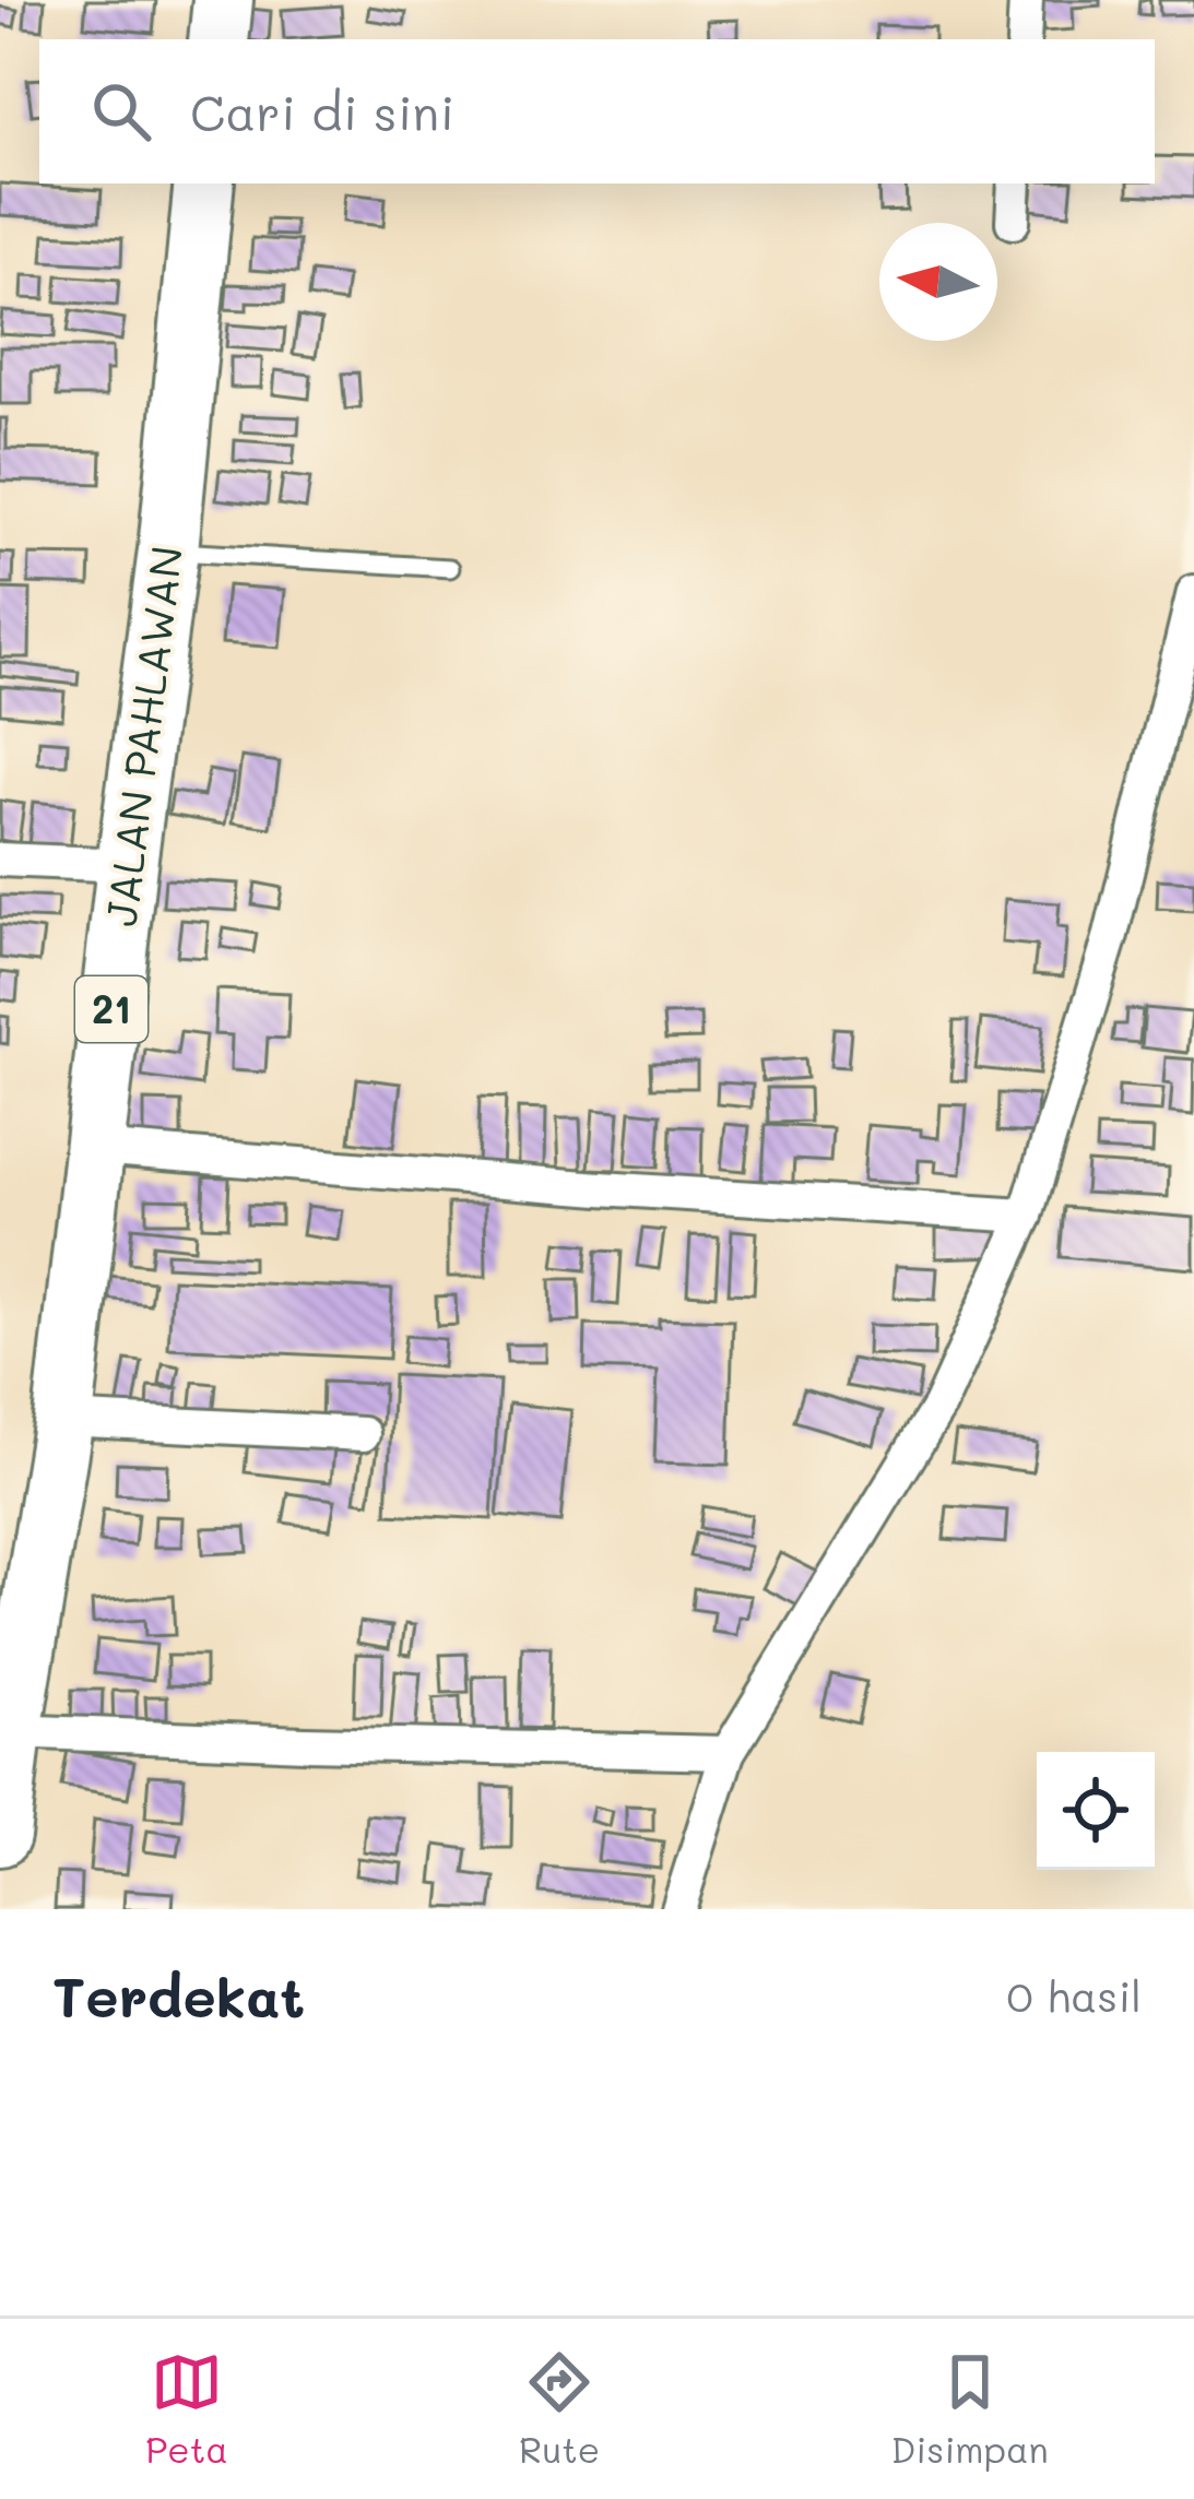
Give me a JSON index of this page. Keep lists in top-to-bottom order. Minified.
{"streets":{"highway":["JALAN PAHLAWAN","21"]},"north":"left","page":{"search":"Cari di sini","heading":["Terdekat","0 hasil"],"nav":["Peta","Rute","Disimpan"]}}
